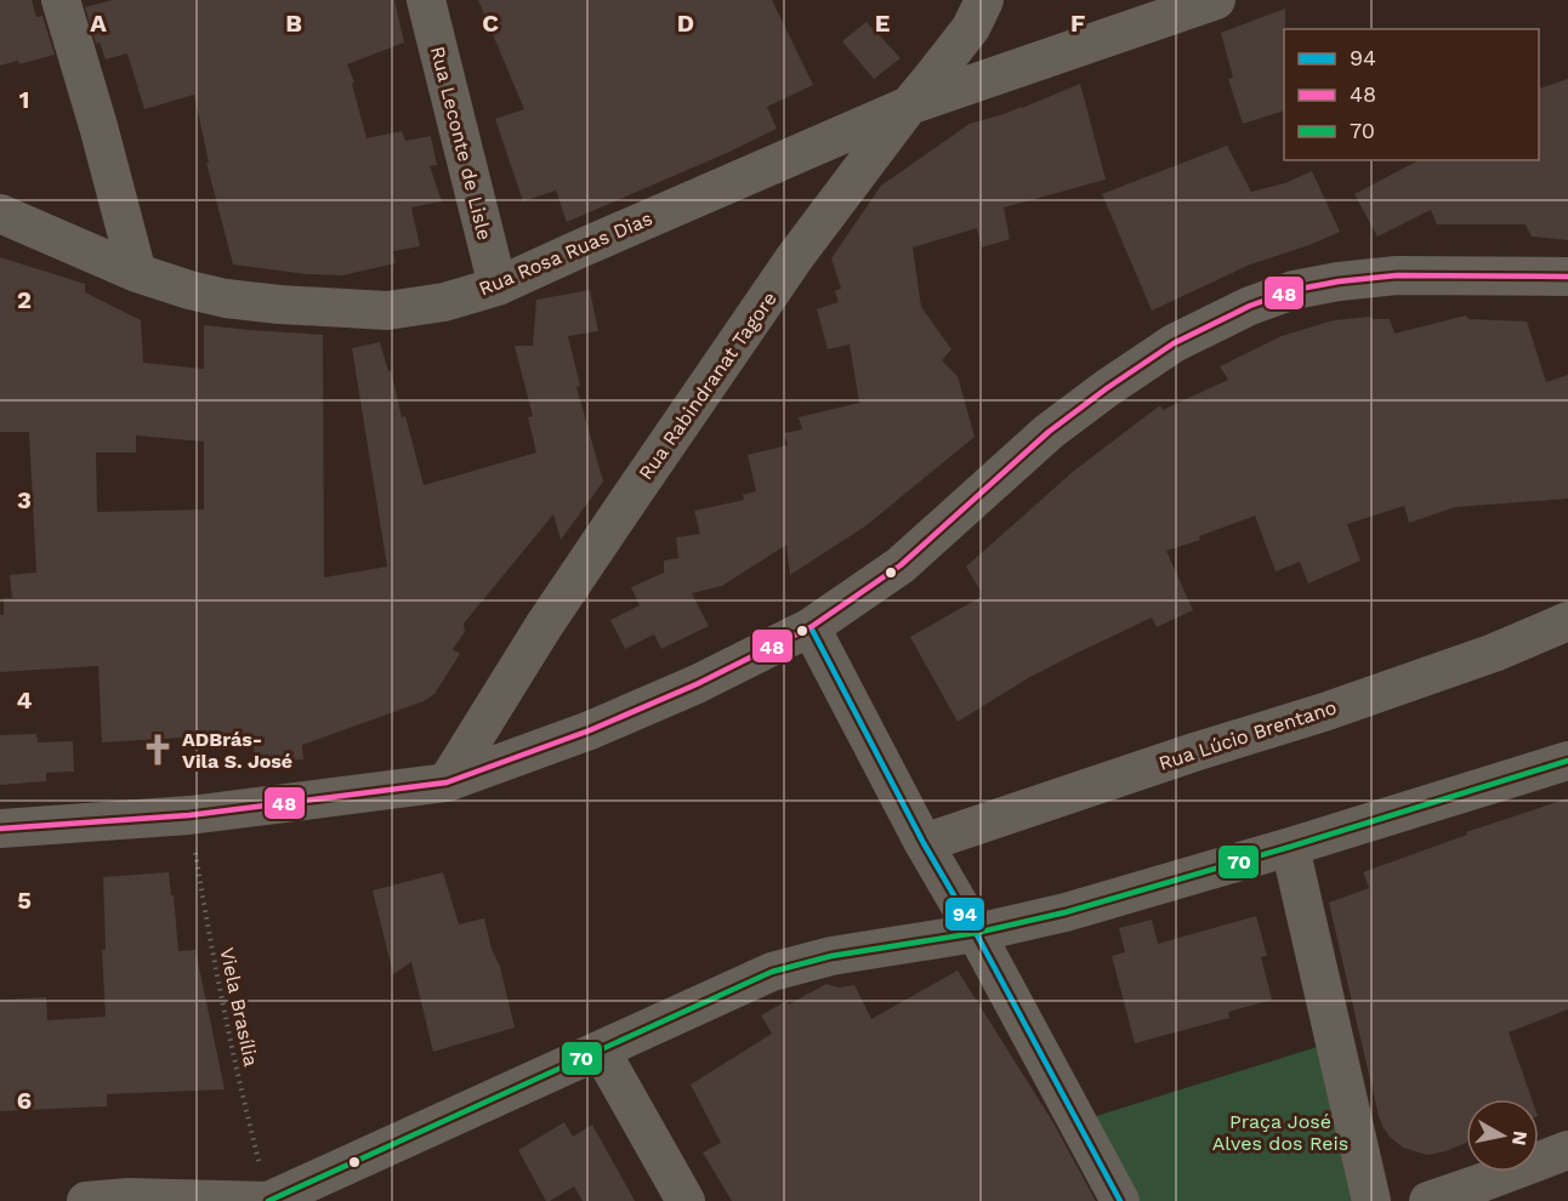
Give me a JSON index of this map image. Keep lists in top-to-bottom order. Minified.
{"streets":{"street":["Rua Leconte de Lisle","Rua Rosa Ruas Dias","Rua Rabindranat Tagore","Rua Lúcio Brentano"],"path":["Viela Brasília"]},"crossings":[["Rua Leconte de Lisle","Rua Rosa Ruas Dias"],["Rua Rosa Ruas Dias","Rua Rabindranat Tagore"]],"parks":["Praça José Alves dos Reis"],"places":{"church":["ADBrás- Vila S. José"]},"lines":["transit line 48","transit line 94","transit line 70"],"legend":["94","48","70"],"north":"right","grid":{"columns":["A","B","C","D","E","F"],"rows":["1","2","3","4","5","6"]}}
